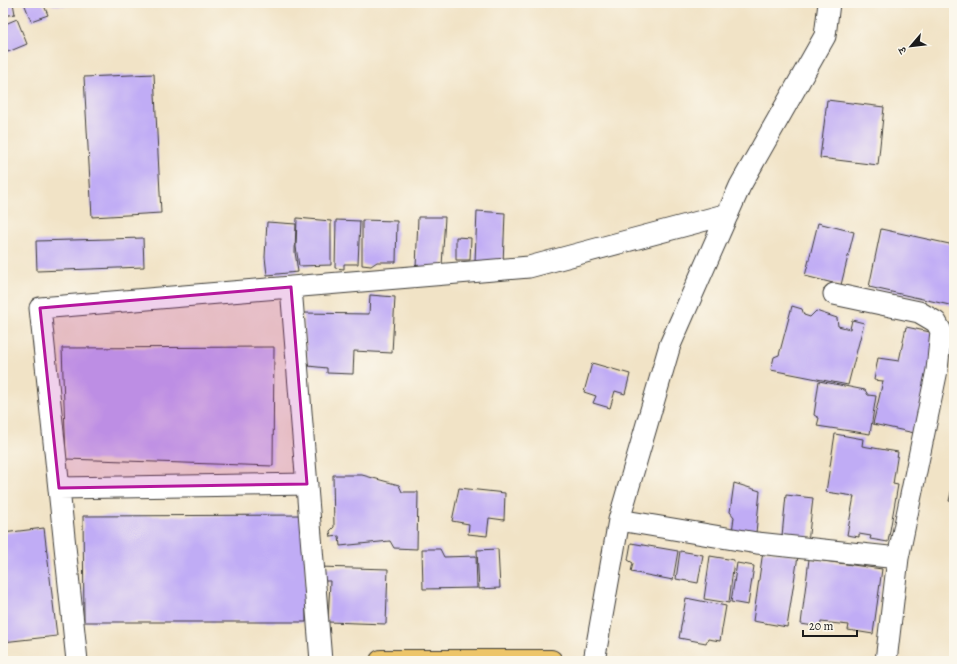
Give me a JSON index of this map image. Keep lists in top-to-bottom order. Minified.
{"scale_bar":"20 m","north":"bottom left"}
